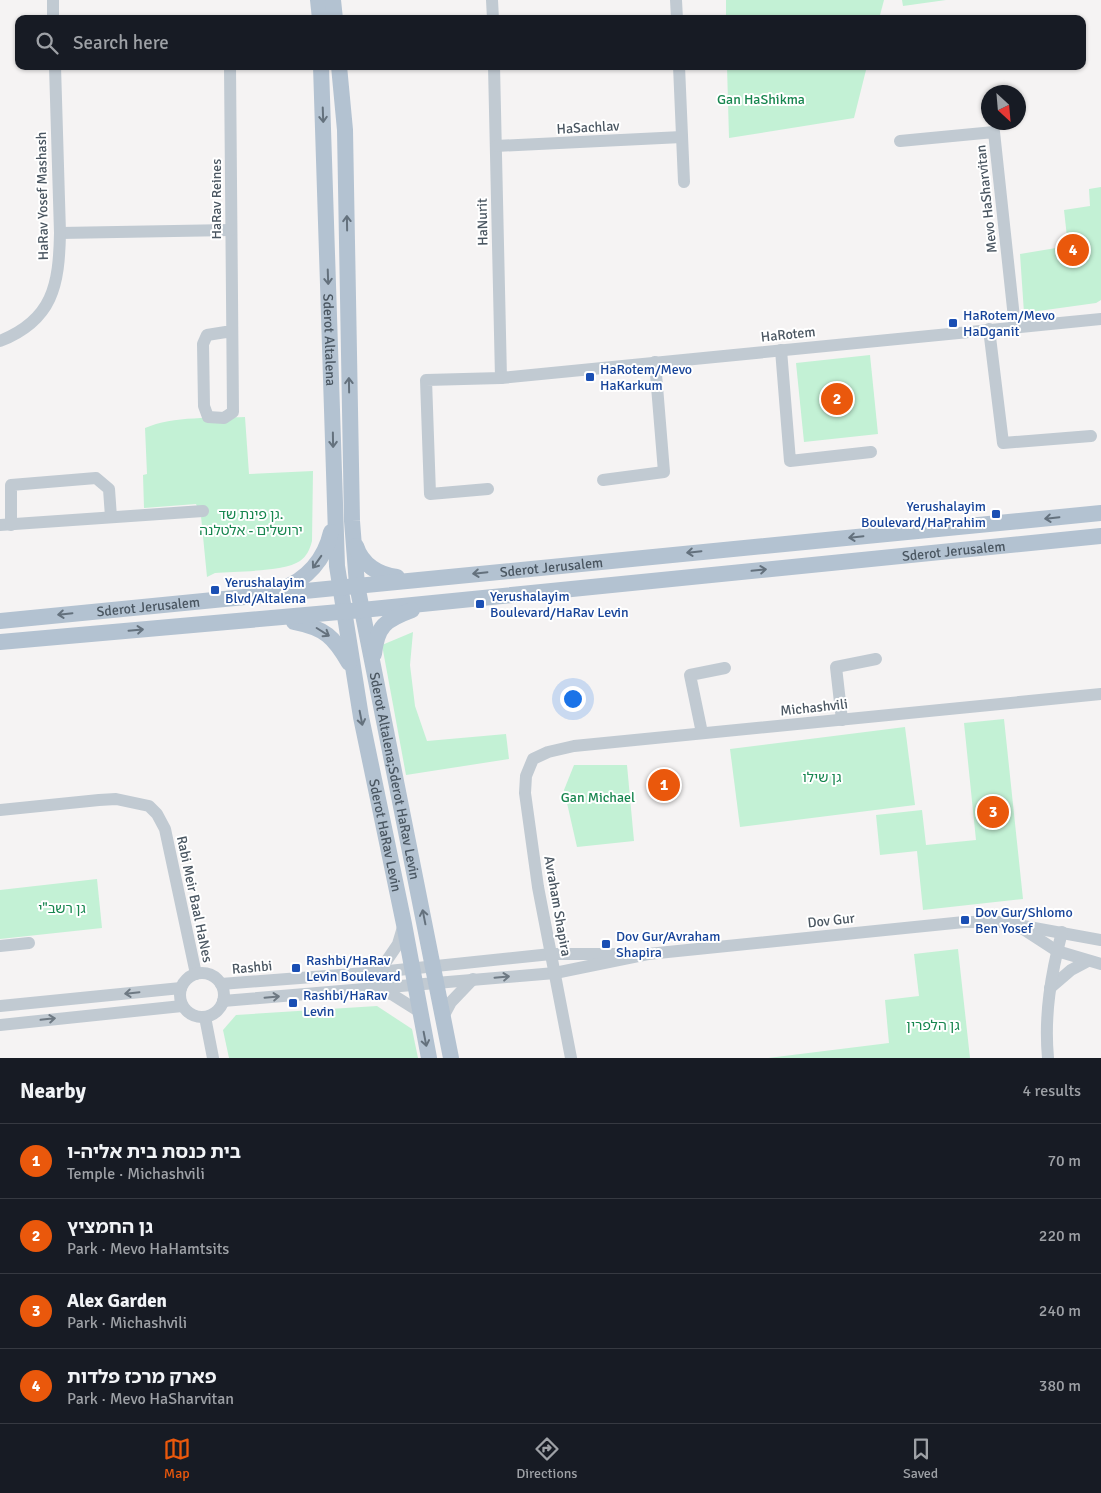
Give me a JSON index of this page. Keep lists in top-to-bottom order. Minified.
{"streets":{"main road":["Sderot Altalena","Sderot Jerusalem","Sderot Altalena;Sderot HaRav Levin","Sderot HaRav Levin"],"street":["HaSachlav","HaRav Yosef Mashash","HaRav Reines","Mevo HaSharvitan","HaNurit","HaRotem","Michashvili","Rabi Meir Baal HaNes","Avraham Shapira","Dov Gur","Rashbi"]},"crossings":[["HaSachlav","HaNurit"],["Mevo HaSharvitan","HaRotem"],["HaNurit","HaRotem"],["Sderot Altalena","Sderot Jerusalem"],["Sderot Altalena","Sderot Altalena;Sderot HaRav Levin"],["Sderot Altalena","Sderot HaRav Levin"],["Sderot Jerusalem","Sderot Altalena;Sderot HaRav Levin"],["Sderot Jerusalem","Sderot HaRav Levin"],["Michashvili","Avraham Shapira"],["Sderot Altalena;Sderot HaRav Levin","Dov Gur"],["Sderot Altalena;Sderot HaRav Levin","Rashbi"],["Sderot HaRav Levin","Dov Gur"],["Sderot HaRav Levin","Rashbi"],["Rabi Meir Baal HaNes","Rashbi"],["Avraham Shapira","Dov Gur"],["Dov Gur","Rashbi"]],"one_way":["Sderot Altalena;Sderot HaRav Levin","Sderot HaRav Levin"],"parks":["Gan HaShikma","גן פינת שד. ירושלים - אלטלנה","גן שילו","Gan Michael","גן רשב\"י","גן הלפרין"],"places":{"transit":["HaRotem/Mevo HaDganit","HaRotem/Mevo HaKarkum","Yerushalayim Boulevard/HaPrahim","Yerushalayim Blvd/Altalena","Yerushalayim Boulevard/HaRav Levin","Dov Gur/Shlomo Ben Yosef","Dov Gur/Avraham Shapira","Rashbi/HaRav Levin Boulevard","Rashbi/HaRav Levin"]},"north":"bottom right","page":{"search":"Search here","pins":["4","2","1","3"],"heading":["Nearby","4 results"],"list":[{"mark":"1","name":"בית כנסת בית אליה-ו","note":"Temple · Michashvili","value":"70 m"},{"mark":"2","name":"גן החמציץ","note":"Park · Mevo HaHamtsits","value":"220 m"},{"mark":"3","name":"Alex Garden","note":"Park · Michashvili","value":"240 m"},{"mark":"4","name":"פארק מרכז פלדות","note":"Park · Mevo HaSharvitan","value":"380 m"}],"nav":["Map","Directions","Saved"]}}
